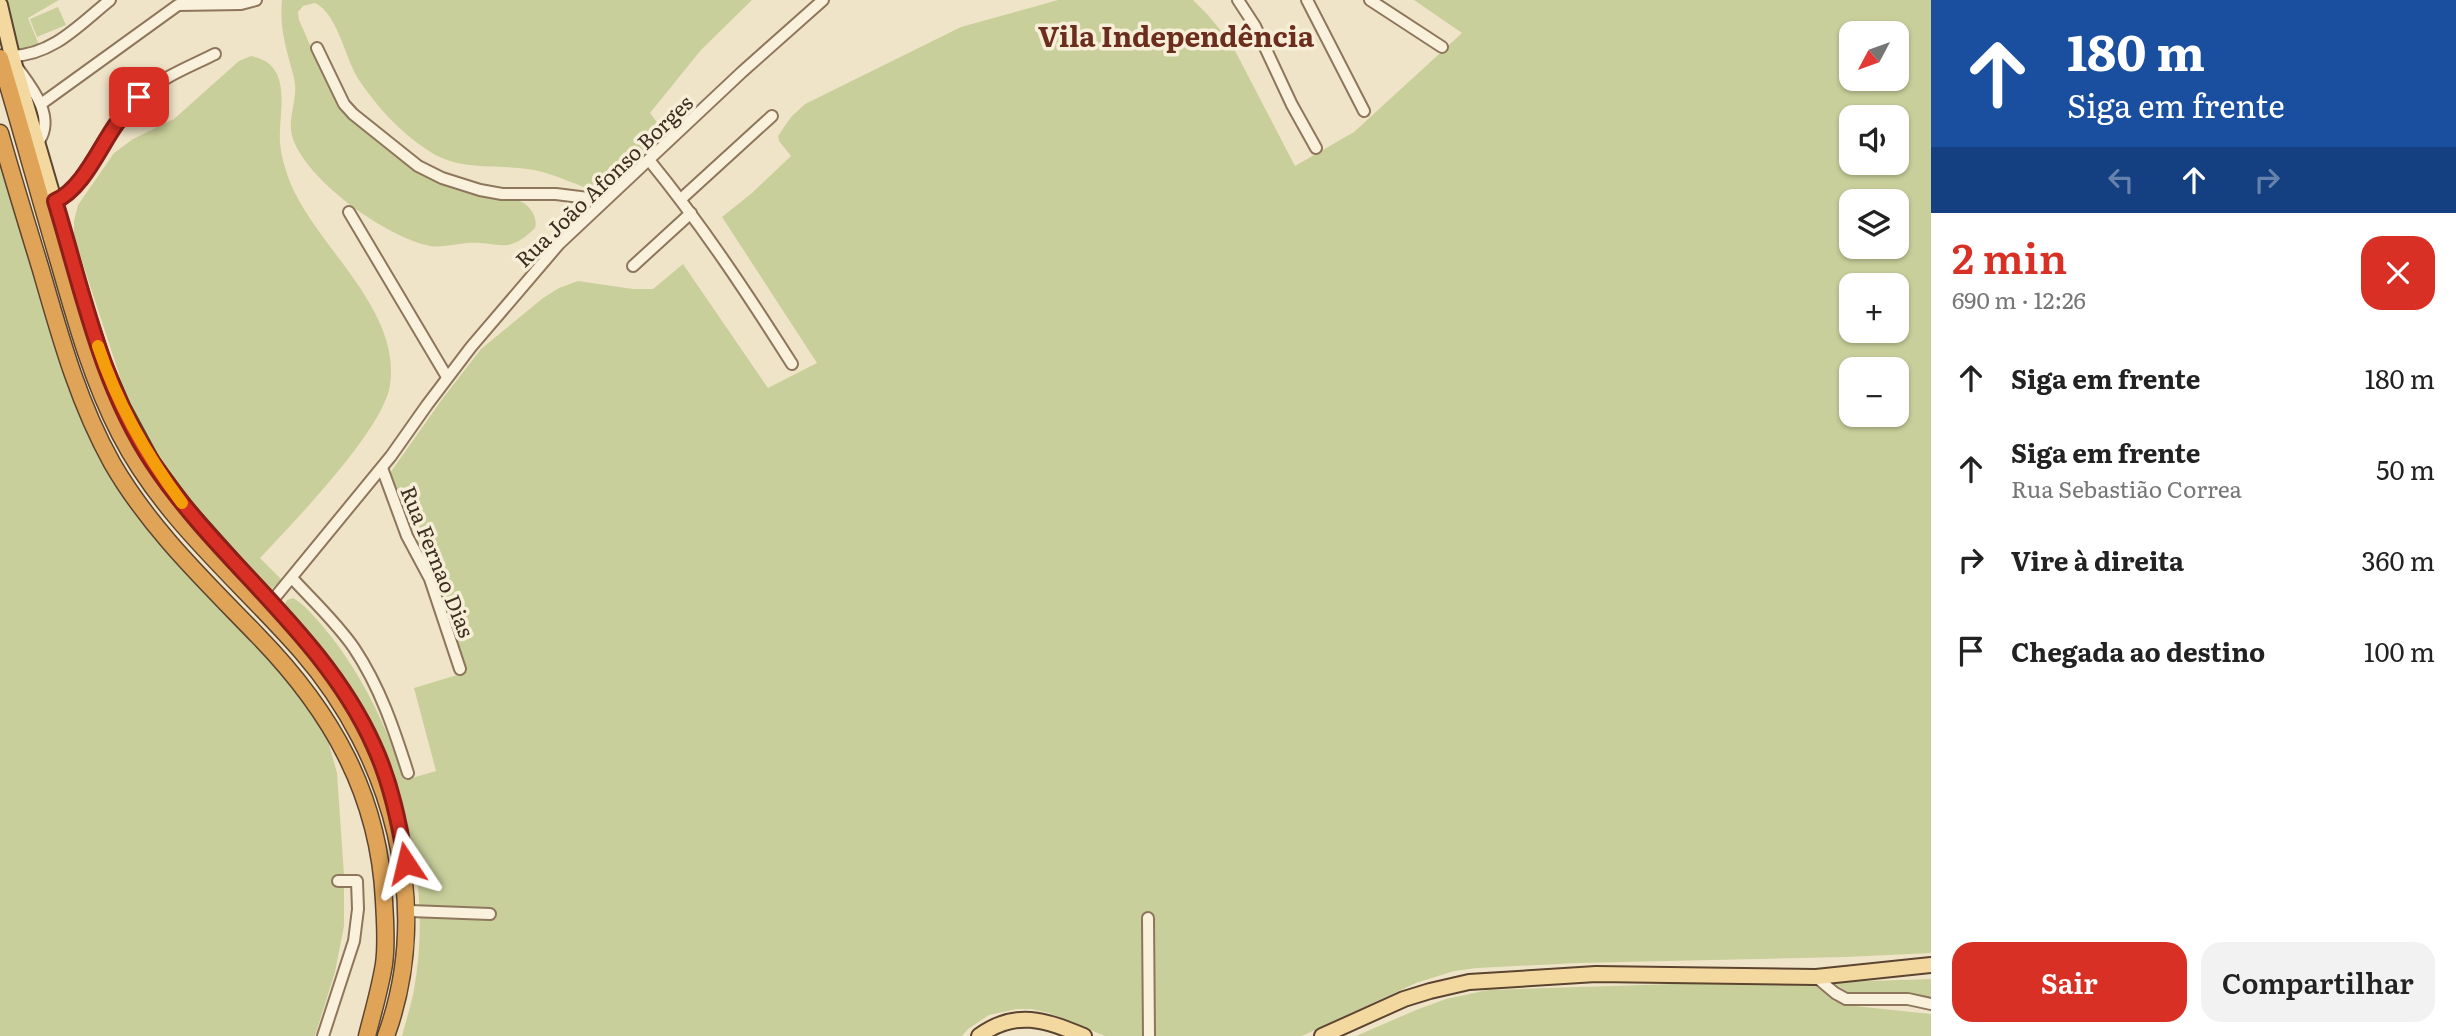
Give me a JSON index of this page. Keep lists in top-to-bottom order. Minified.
{"streets":{"street":["Rua João Afonso Borges","Rua Fernao Dias"]},"crossings":[["Rua João Afonso Borges","Rua Fernao Dias"]],"districts":["Vila Independência"],"north":"bottom left","page":{"turn":["180 m","Siga em frente"],"map_buttons":["+","−"],"heading":["2 min","690 m · 12:26"],"list":[{"name":"Siga em frente","value":"180 m"},{"name":"Siga em frente","note":"Rua Sebastião Correa","value":"50 m"},{"name":"Vire à direita","value":"360 m"},{"name":"Chegada ao destino","value":"100 m"}],"buttons":["Sair","Compartilhar"]}}
